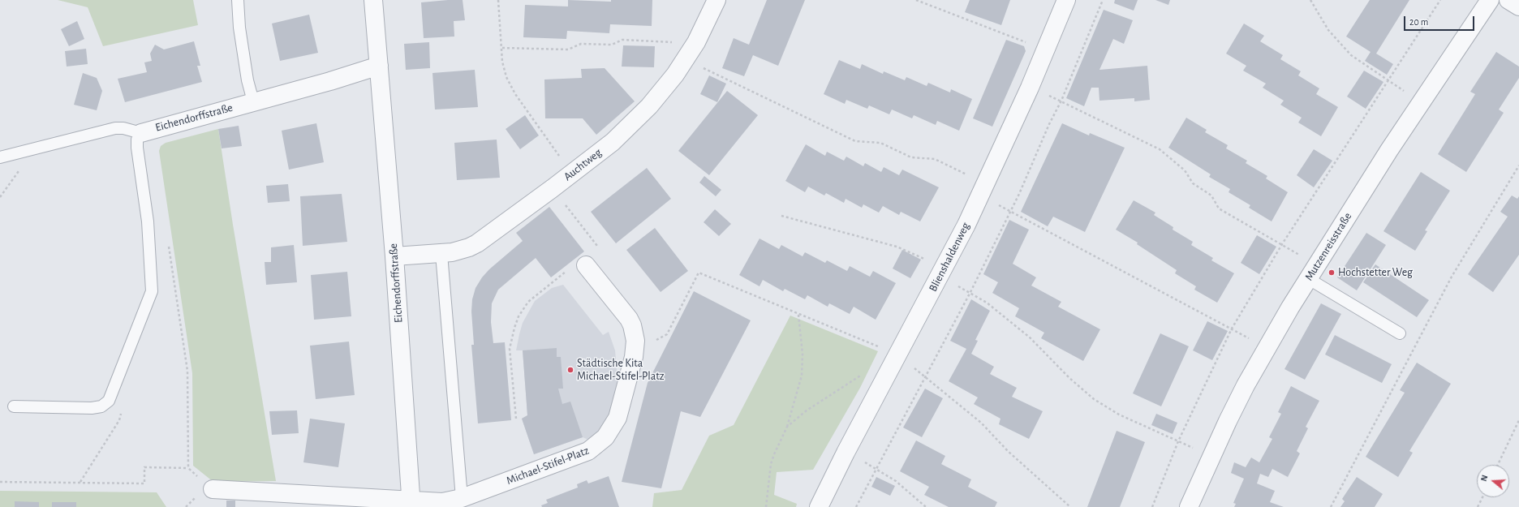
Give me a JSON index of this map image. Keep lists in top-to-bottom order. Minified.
{"streets":{"street":["Eichendorffstraße","Auchtweg","Mutzenreisstraße","Blienshaldenweg","Michael-Stifel-Platz"]},"crossings":[["Eichendorffstraße","Auchtweg"],["Eichendorffstraße","Michael-Stifel-Platz"]],"places":["Hochstetter Weg","Städtische Kita Michael-Stifel-Platz"],"scale_bar":"20 m","north":"left"}
